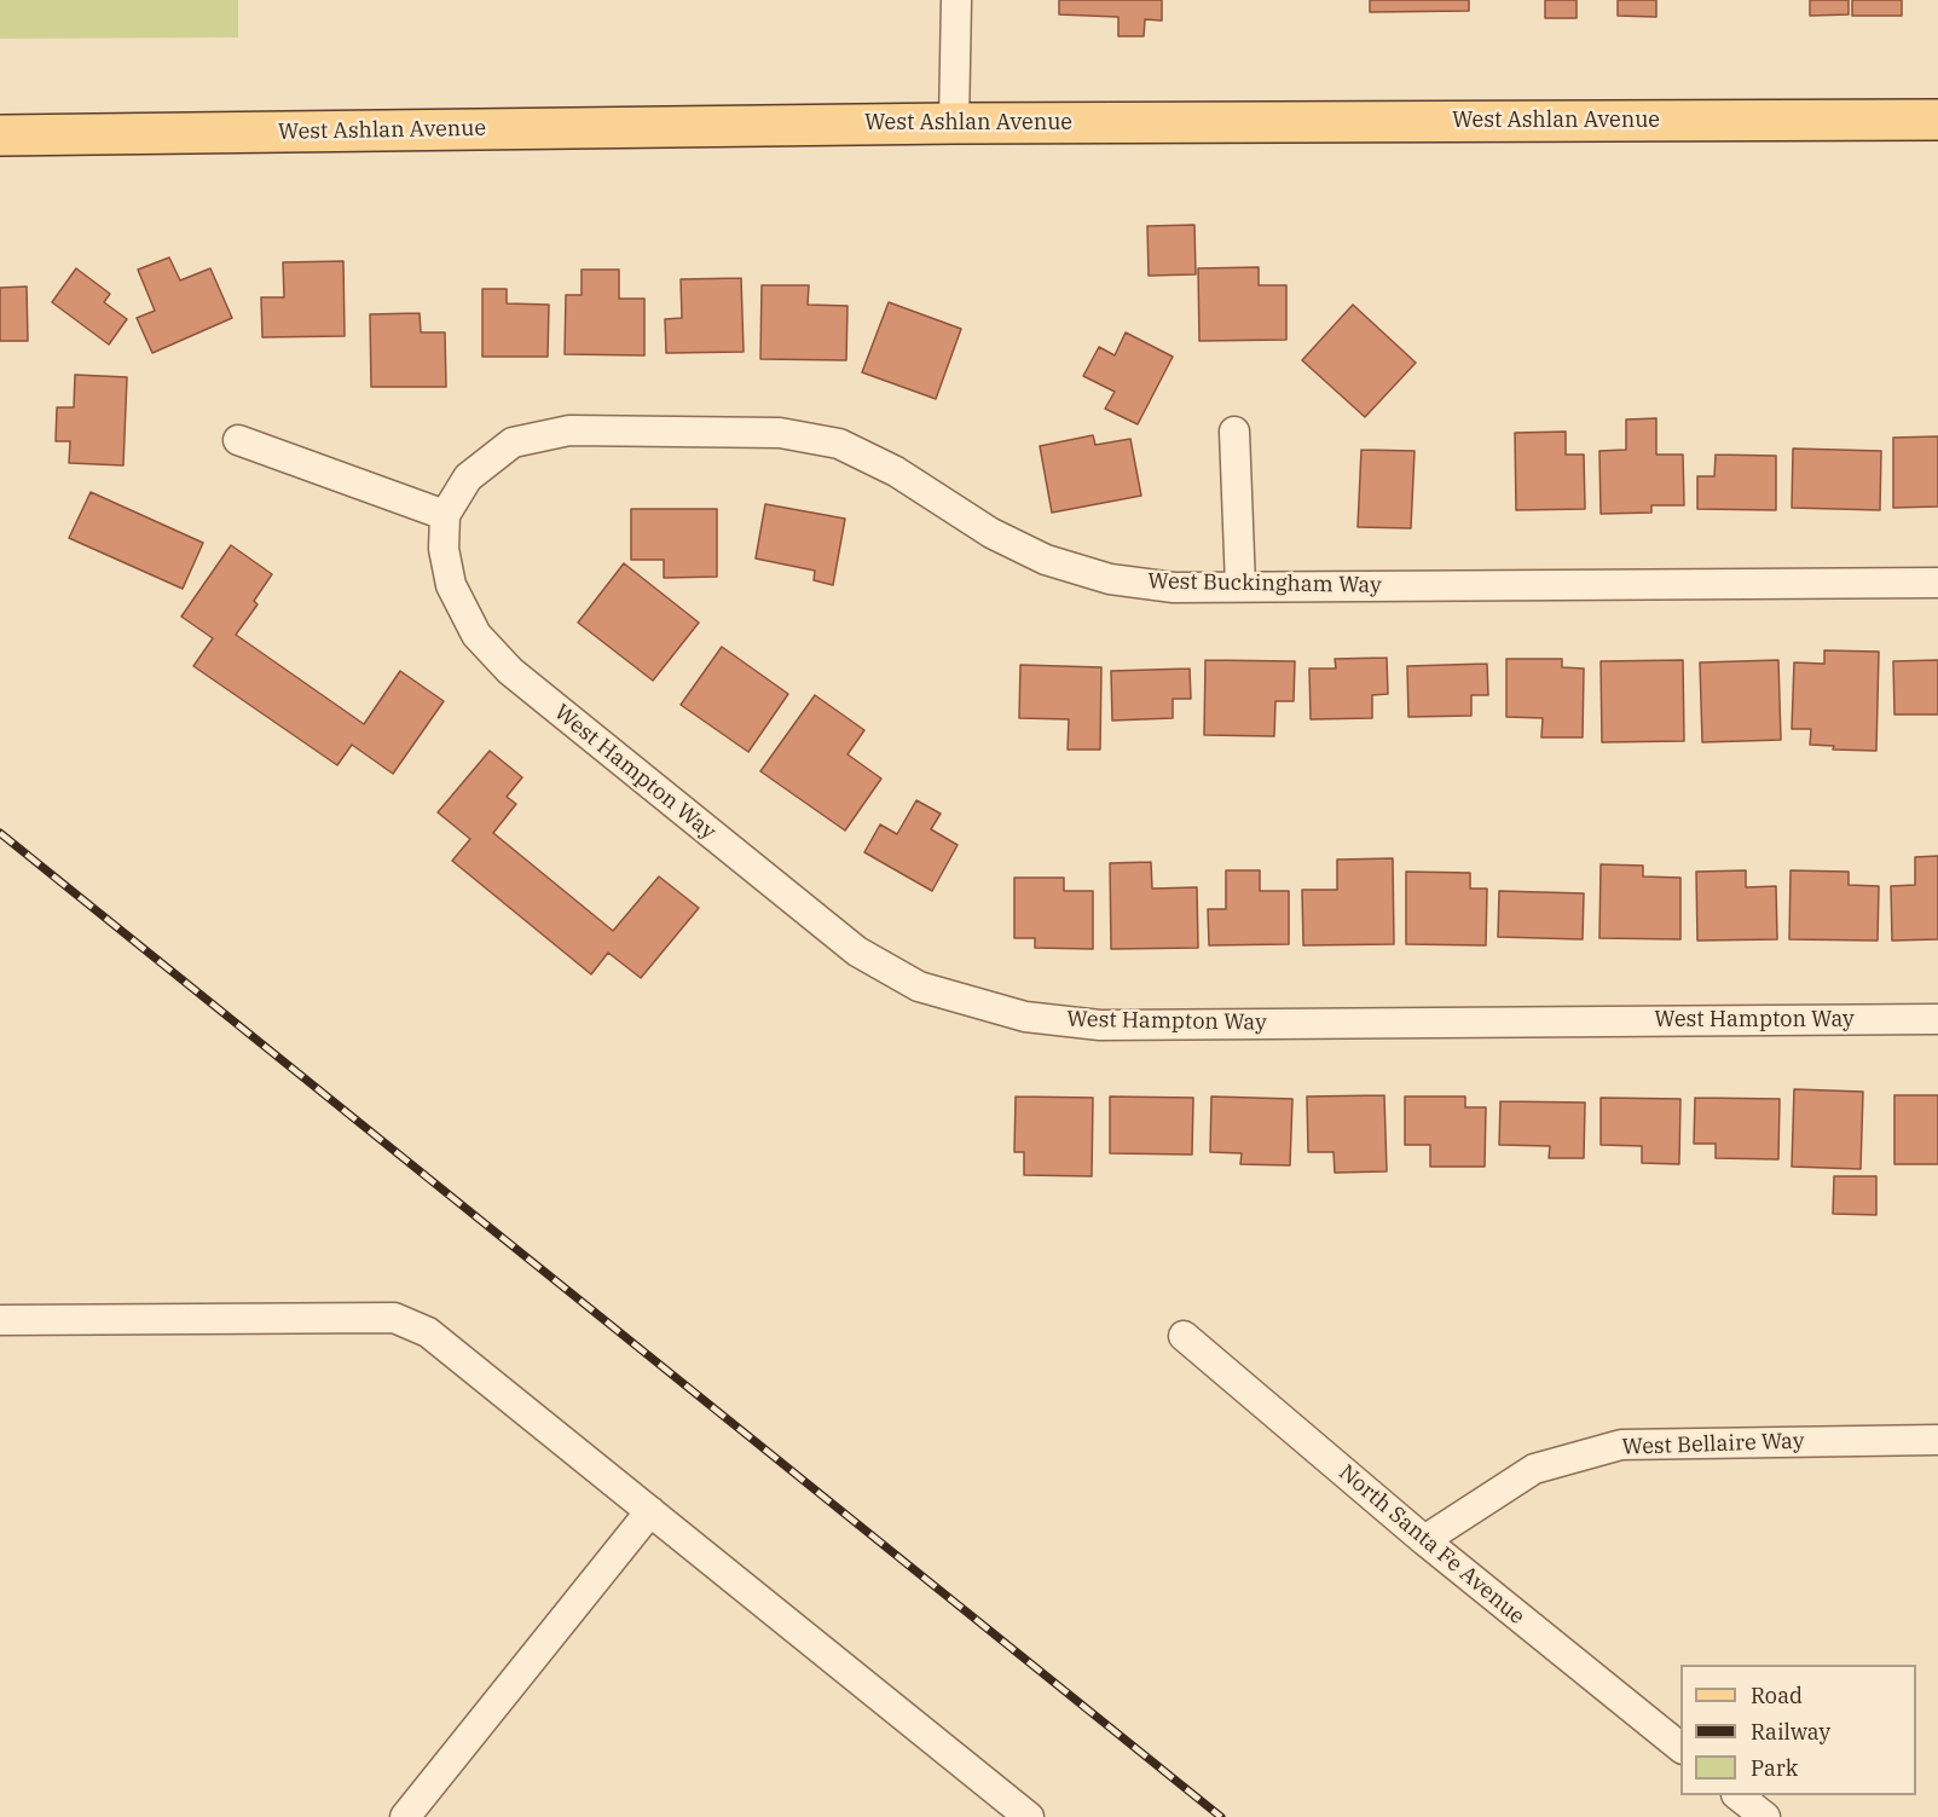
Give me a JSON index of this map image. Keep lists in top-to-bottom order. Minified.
{"streets":{"main road":["West Ashlan Avenue"],"street":["West Buckingham Way","West Hampton Way","West Bellaire Way","North Santa Fe Avenue"]},"crossings":[["West Buckingham Way","West Hampton Way"],["West Bellaire Way","North Santa Fe Avenue"]],"legend":["Road","Railway","Park"]}
